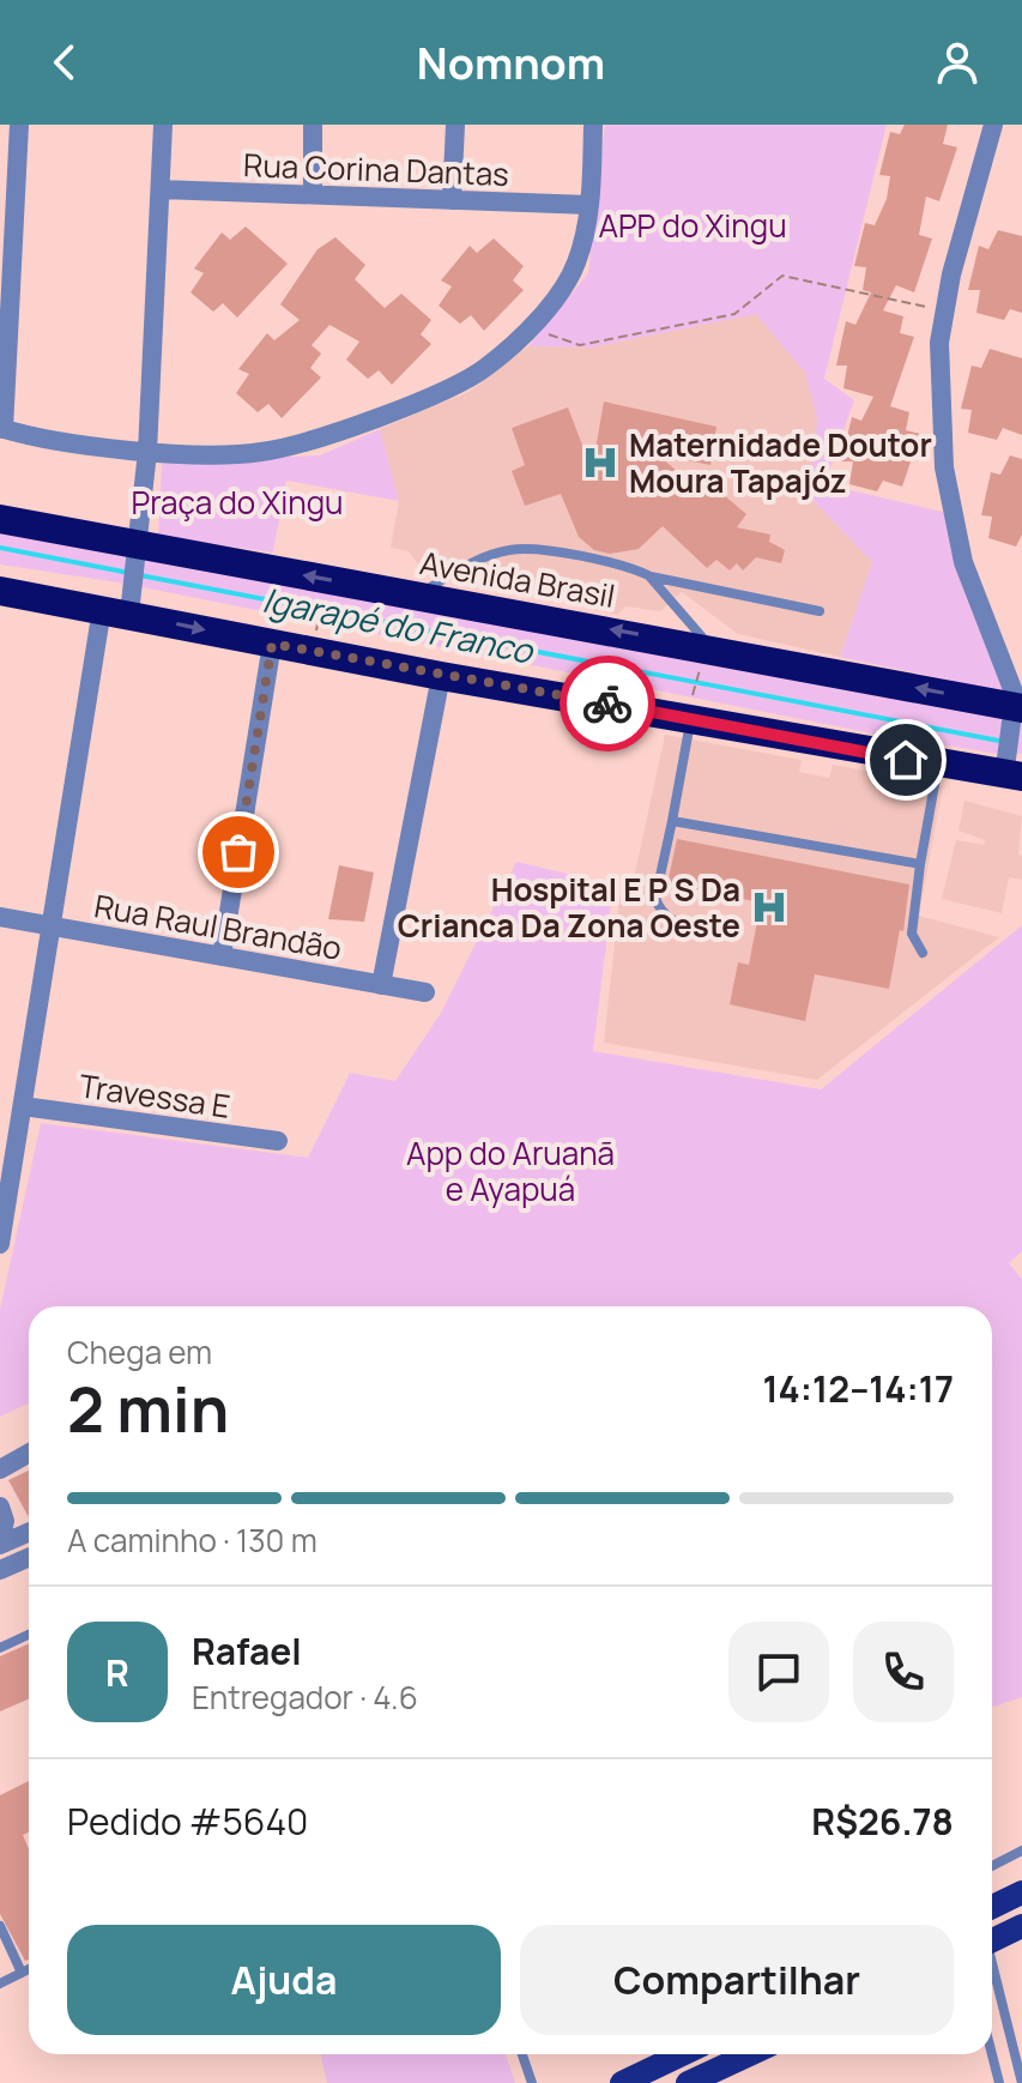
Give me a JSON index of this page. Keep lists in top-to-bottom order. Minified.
{"streets":{"highway":["Avenida Brasil"],"street":["Rua Corina Dantas","Rua Raul Brandão","Travessa E"]},"water":["Igarapé do Franco"],"parks":["APP do Xingu","Praça do Xingu","App do Aruanã e Ayapuá"],"places":{"hospital":["Maternidade Doutor Moura Tapajóz","Hospital E P S Da Crianca Da Zona Oeste"]},"page":{"header":"Nomnom","heading":["2 min","Chega em","14:12–14:17"],"panel":["Rafael","Entregador · 4.6","Pedido #5640","R$26.78"],"bar":"A caminho · 130 m","round":"R","buttons":["Ajuda","Compartilhar"]}}
